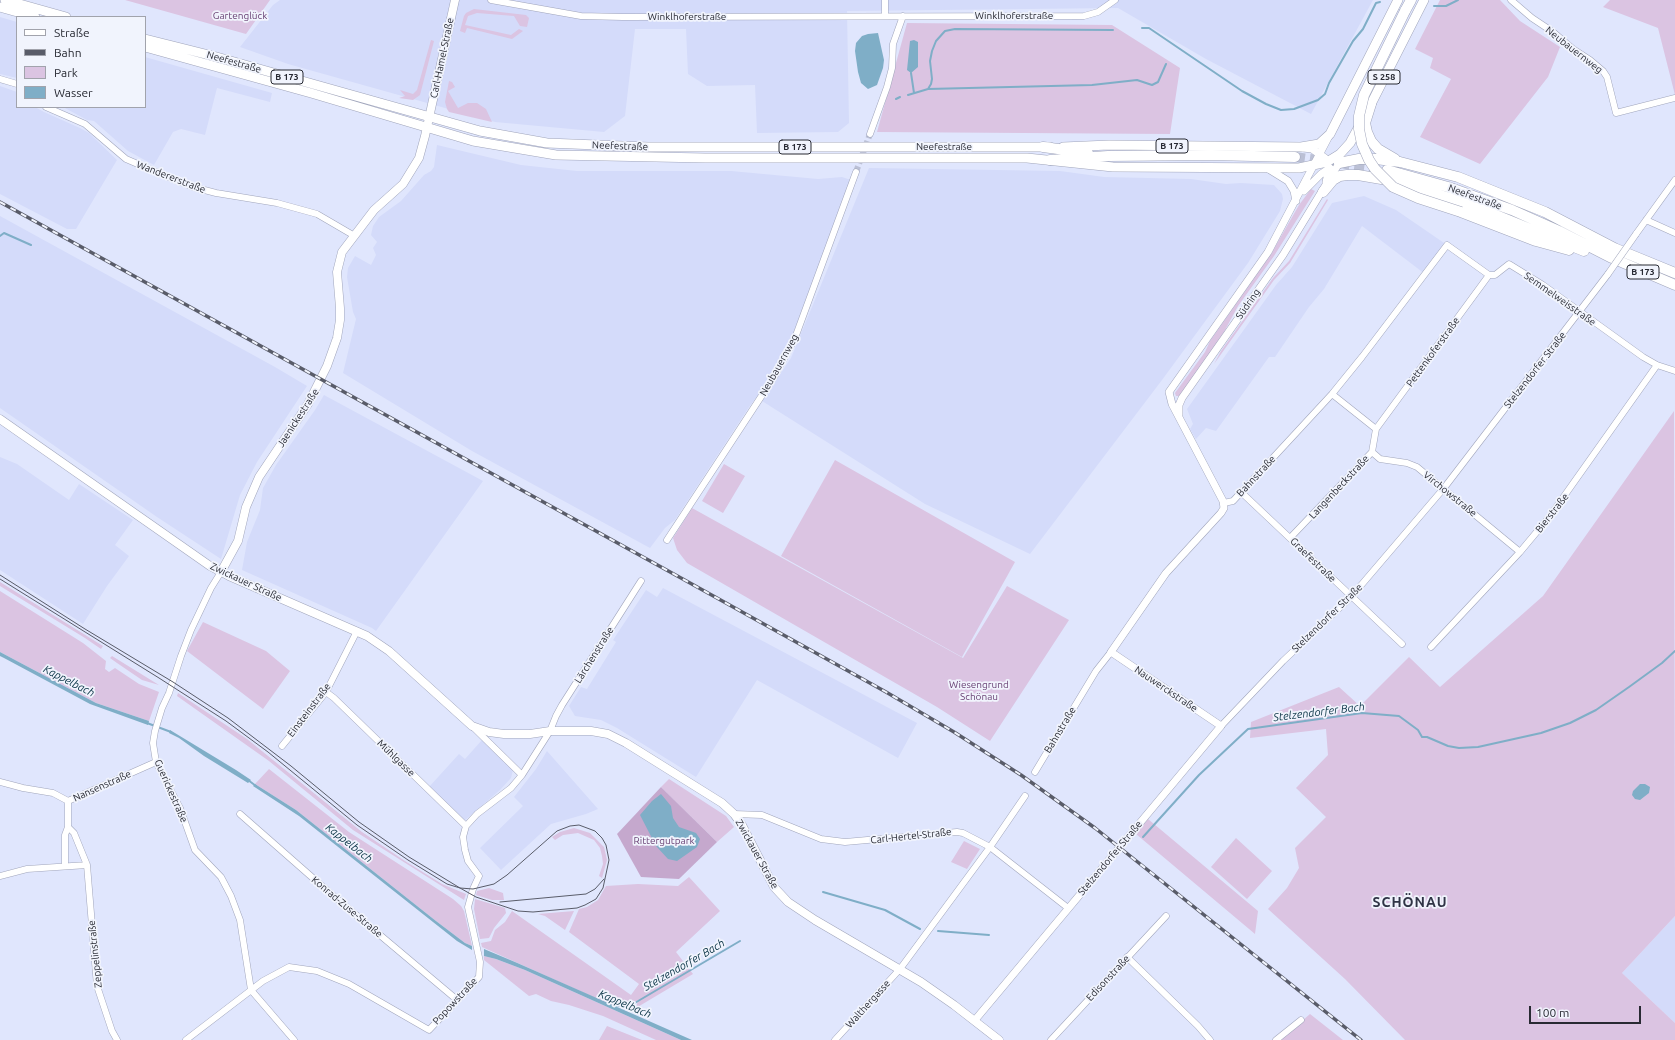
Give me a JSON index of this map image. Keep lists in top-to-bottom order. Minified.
{"streets":{"highway":["Neefestraße","B 173"],"main road":["Carl-Hamel-Straße","S 258","Südring","Jaenickestraße","Zwickauer Straße"],"street":["Winklhoferstraße","Neubauernweg","Wandererstraße","Semmelweisstraße","Pettenkoferstraße","Stelzendorfer Straße","Bahnstraße","Langenbeckstraße","Virchowstraße","Bierstraße","Graefestraße","Lärchenstraße","Nauwerckstraße","Einsteinstraße","Mühlgasse","Nansenstraße","Guerickestraße","Carl-Hertel-Straße","Konrad-Zuse-Straße","Zeppelinstraße","Edisonstraße","Popowstraße","Walthergasse"]},"crossings":[["Carl-Hamel-Straße","Neefestraße"],["Carl-Hamel-Straße","Jaenickestraße"],["Neefestraße","B 173"],["Neefestraße","Südring"],["Neefestraße","Jaenickestraße"],["B 173","Südring"],["Wandererstraße","Jaenickestraße"],["Semmelweisstraße","Pettenkoferstraße"],["Semmelweisstraße","Stelzendorfer Straße"],["Semmelweisstraße","Bahnstraße"],["Semmelweisstraße","Bierstraße"],["Südring","Bahnstraße"],["Pettenkoferstraße","Bahnstraße"],["Pettenkoferstraße","Langenbeckstraße"],["Stelzendorfer Straße","Virchowstraße"],["Stelzendorfer Straße","Graefestraße"],["Stelzendorfer Straße","Zwickauer Straße"],["Stelzendorfer Straße","Nauwerckstraße"],["Stelzendorfer Straße","Carl-Hertel-Straße"],["Jaenickestraße","Zwickauer Straße"],["Jaenickestraße","Guerickestraße"],["Bahnstraße","Graefestraße"],["Bahnstraße","Nauwerckstraße"],["Langenbeckstraße","Virchowstraße"],["Langenbeckstraße","Graefestraße"],["Virchowstraße","Bierstraße"],["Zwickauer Straße","Lärchenstraße"],["Zwickauer Straße","Einsteinstraße"],["Zwickauer Straße","Guerickestraße"],["Zwickauer Straße","Carl-Hertel-Straße"],["Zwickauer Straße","Walthergasse"],["Einsteinstraße","Mühlgasse"],["Mühlgasse","Popowstraße"],["Nansenstraße","Guerickestraße"],["Guerickestraße","Popowstraße"],["Konrad-Zuse-Straße","Popowstraße"]],"districts":["SCHÖNAU"],"water":["Kappelbach","Stelzendorfer Bach"],"parks":["Gartenglück","Wiesengrund Schönau","Rittergutpark"],"legend":["Straße","Bahn","Park","Wasser"],"scale_bar":"100 m"}
